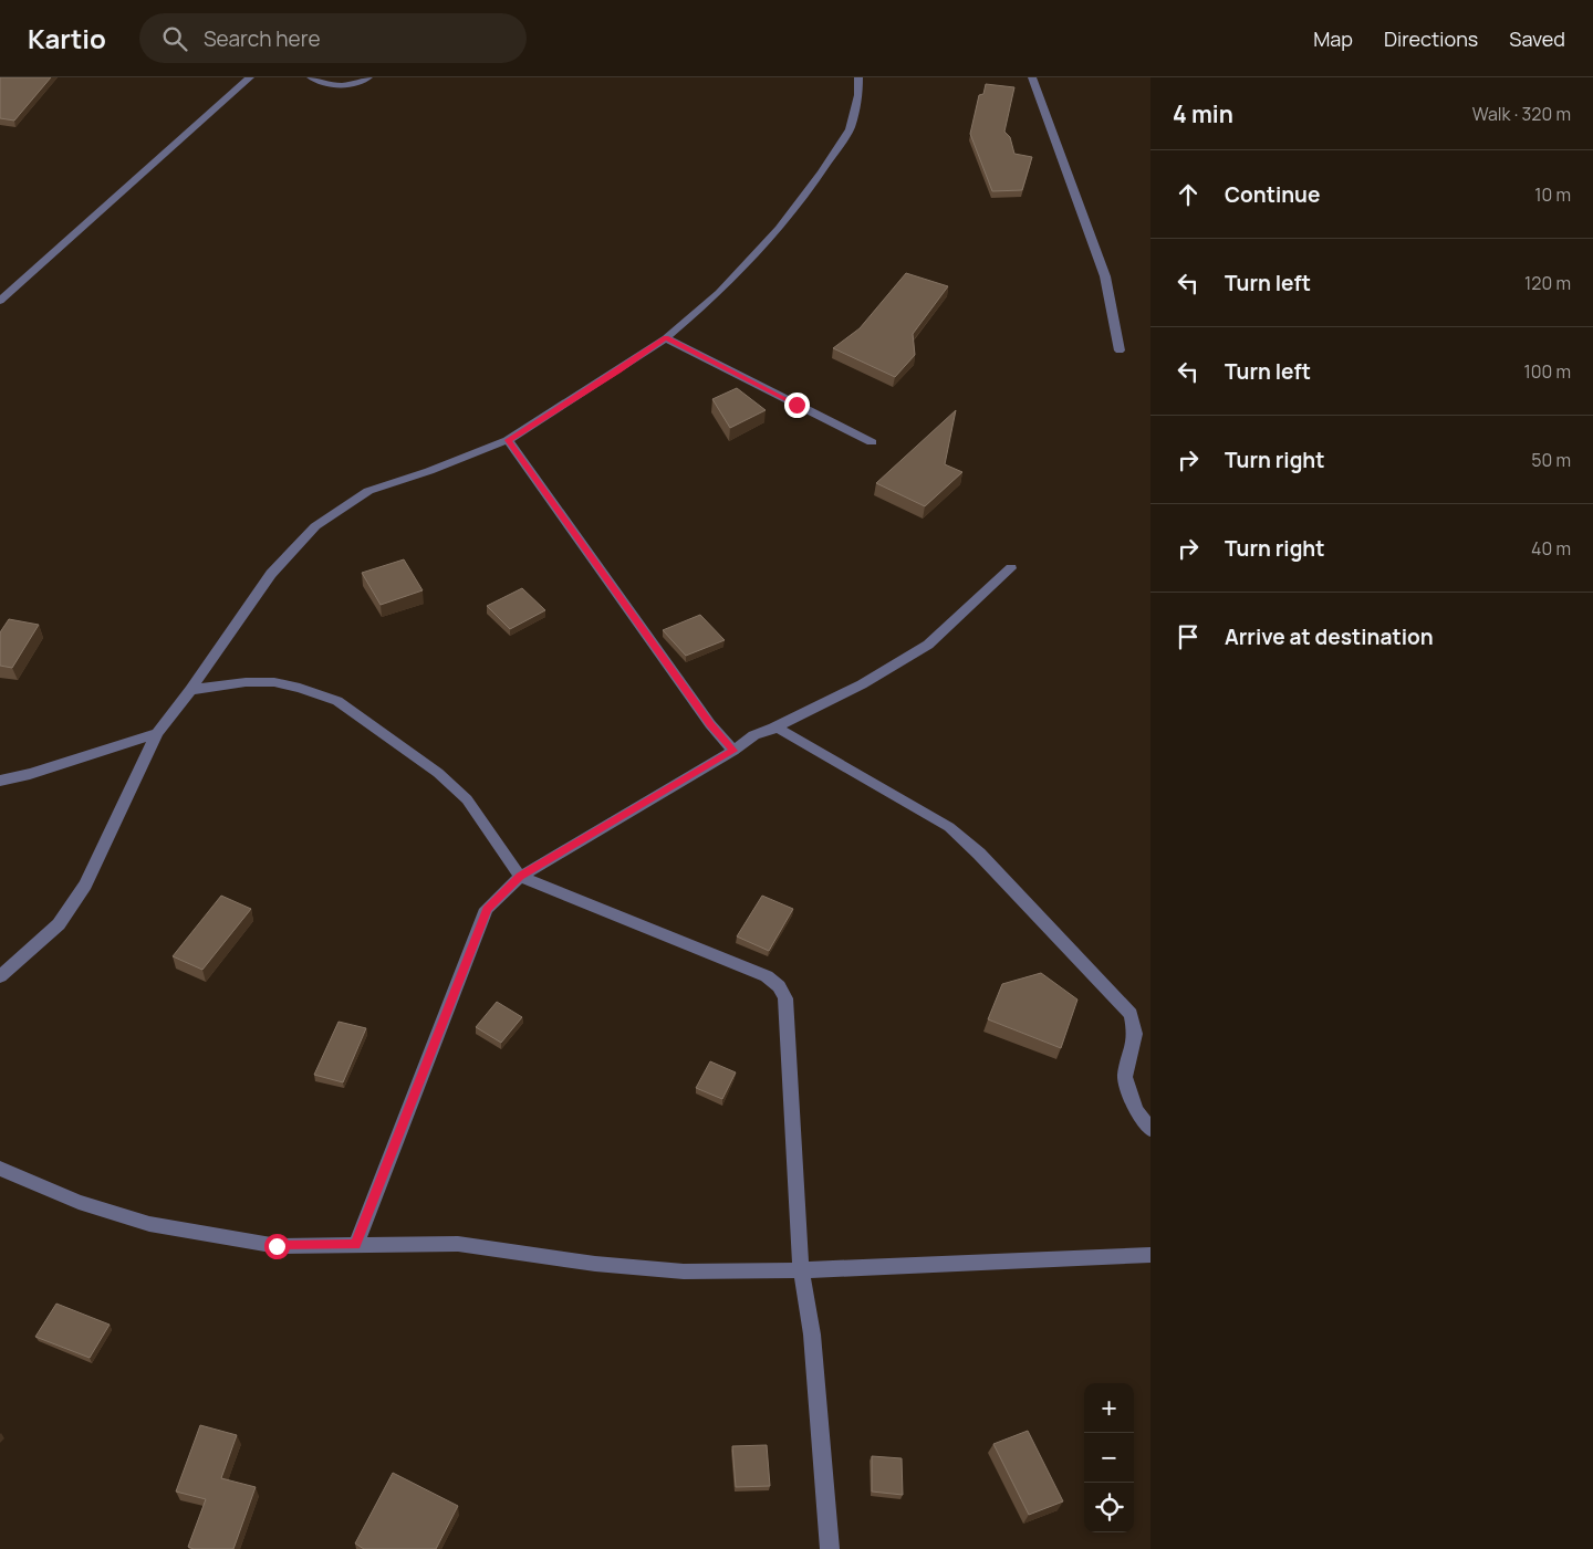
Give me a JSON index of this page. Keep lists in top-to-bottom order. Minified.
{"page":{"header":"Kartio","search":"Search here","nav":["Map","Directions","Saved"],"heading":["4 min","Walk · 320 m"],"list":[["Continue","10 m"],["Turn left","120 m"],["Turn left","100 m"],["Turn right","50 m"],["Turn right","40 m"],"Arrive at destination"],"map_buttons":["+","−"]}}
